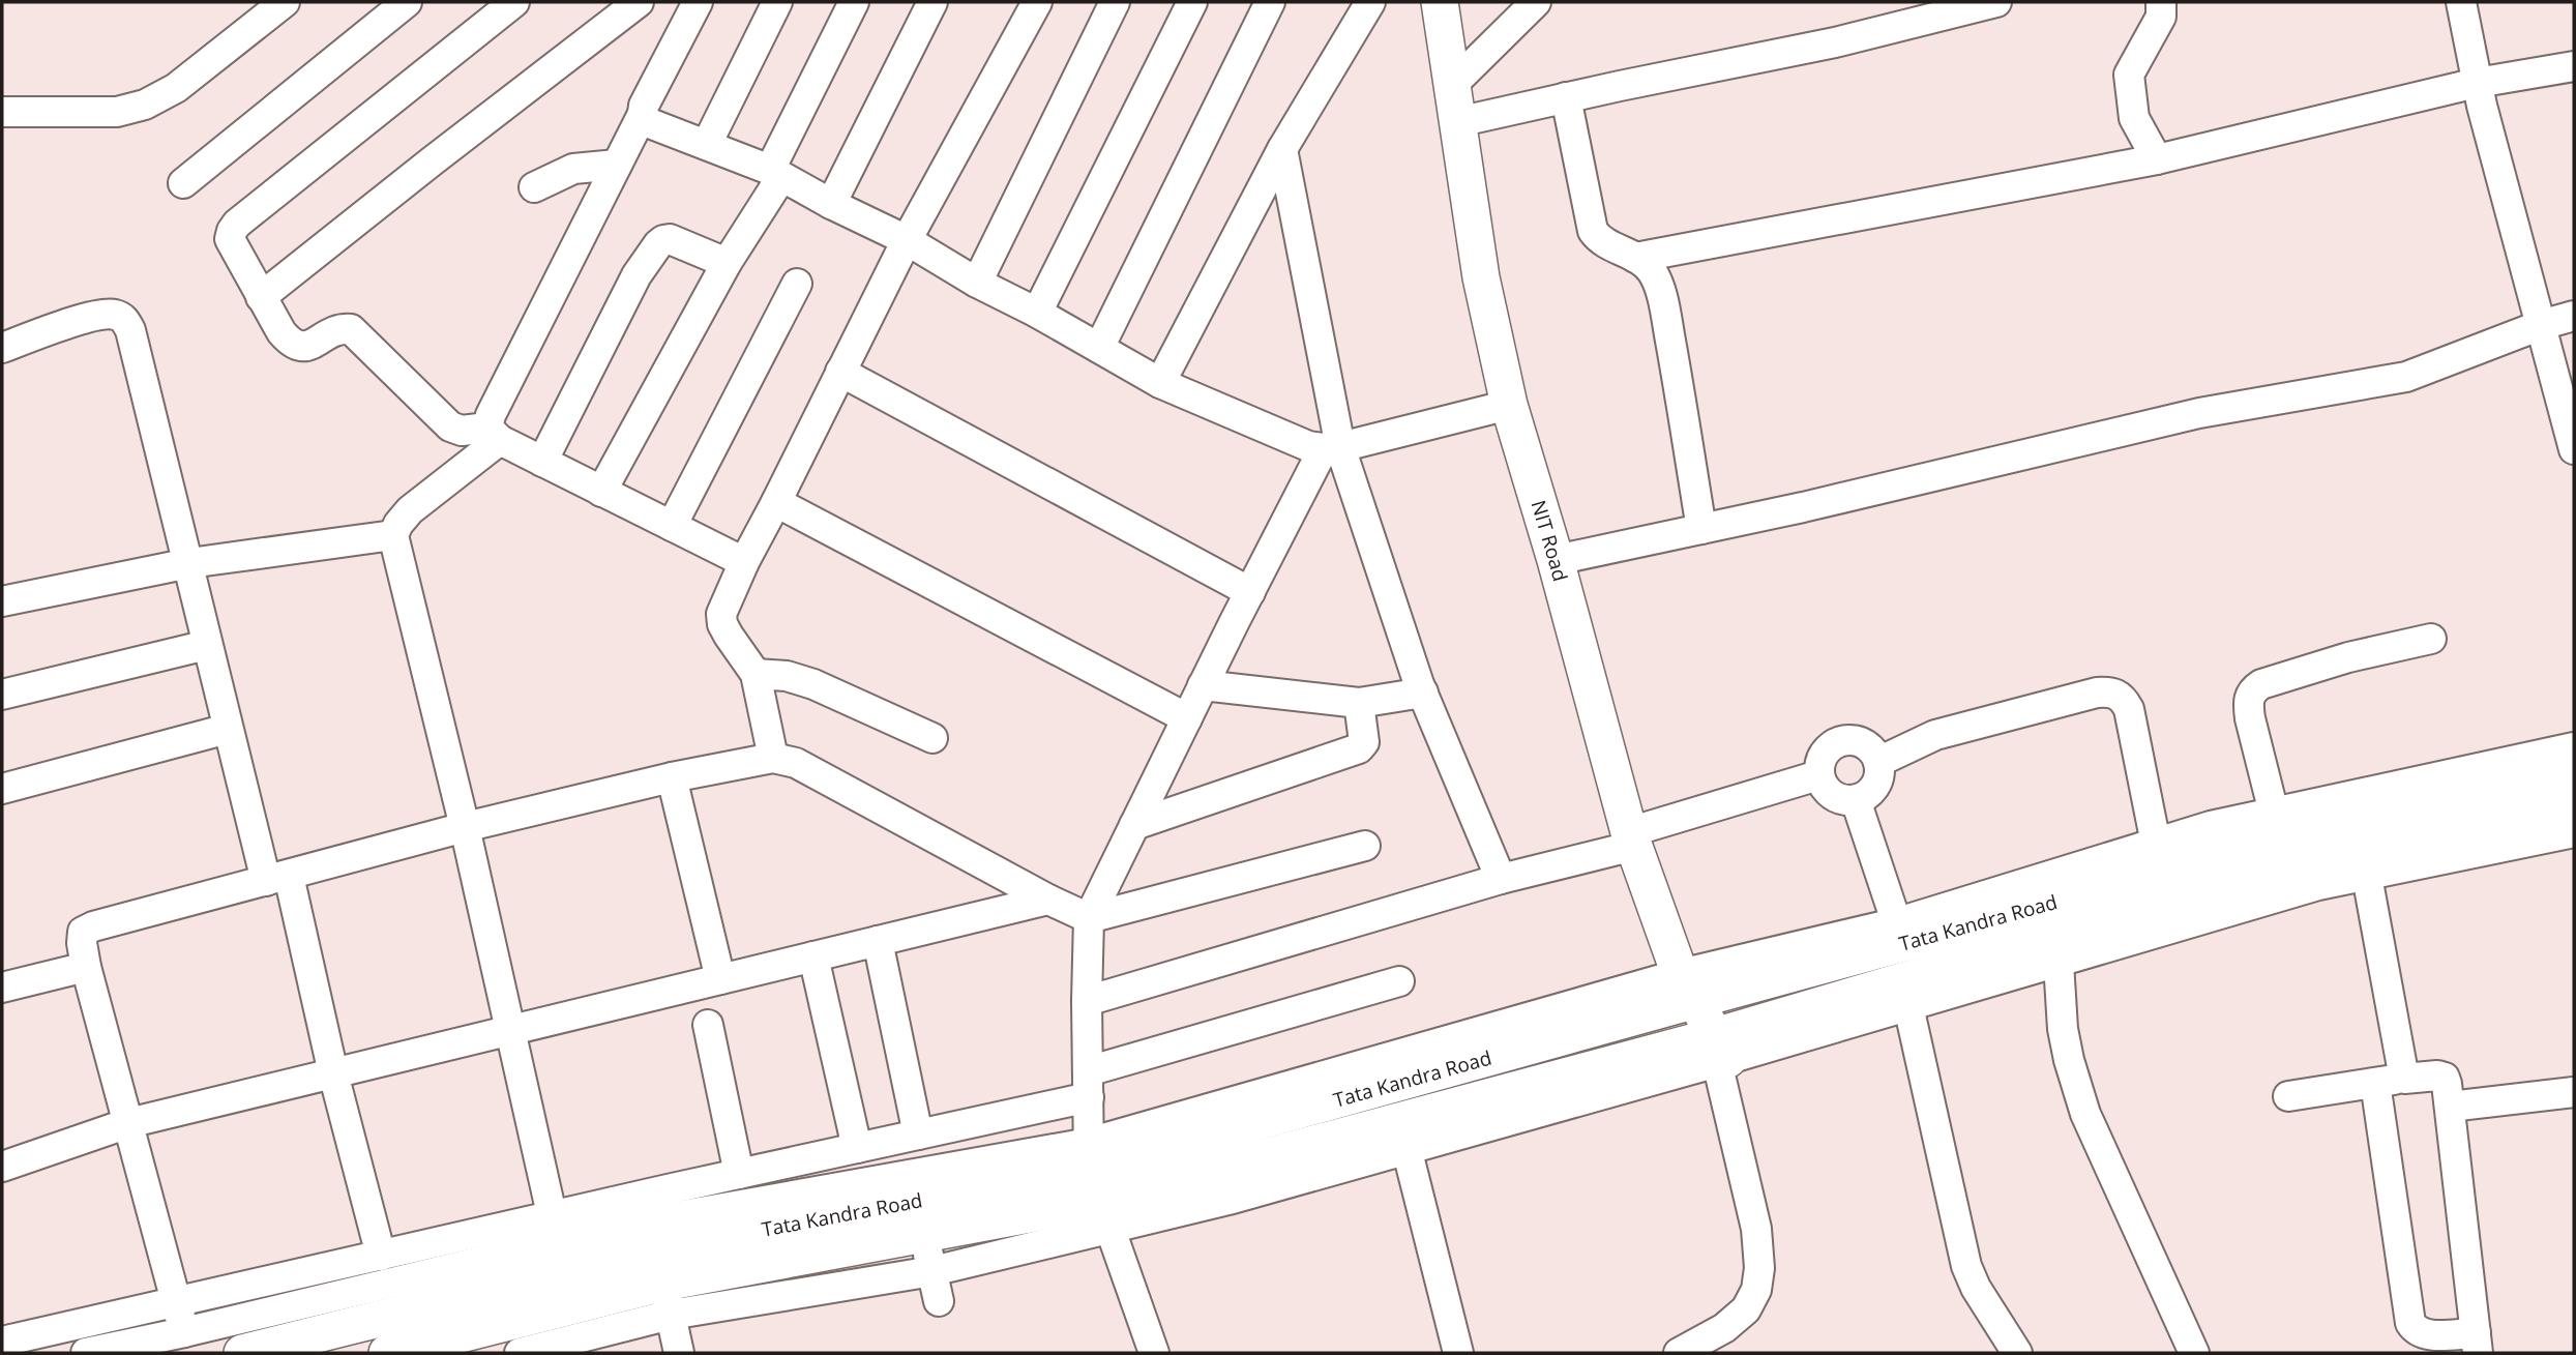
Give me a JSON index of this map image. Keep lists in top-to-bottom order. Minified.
{"streets":{"main road":["NIT Road","Tata Kandra Road"]},"crossings":[["NIT Road","Tata Kandra Road"]]}
